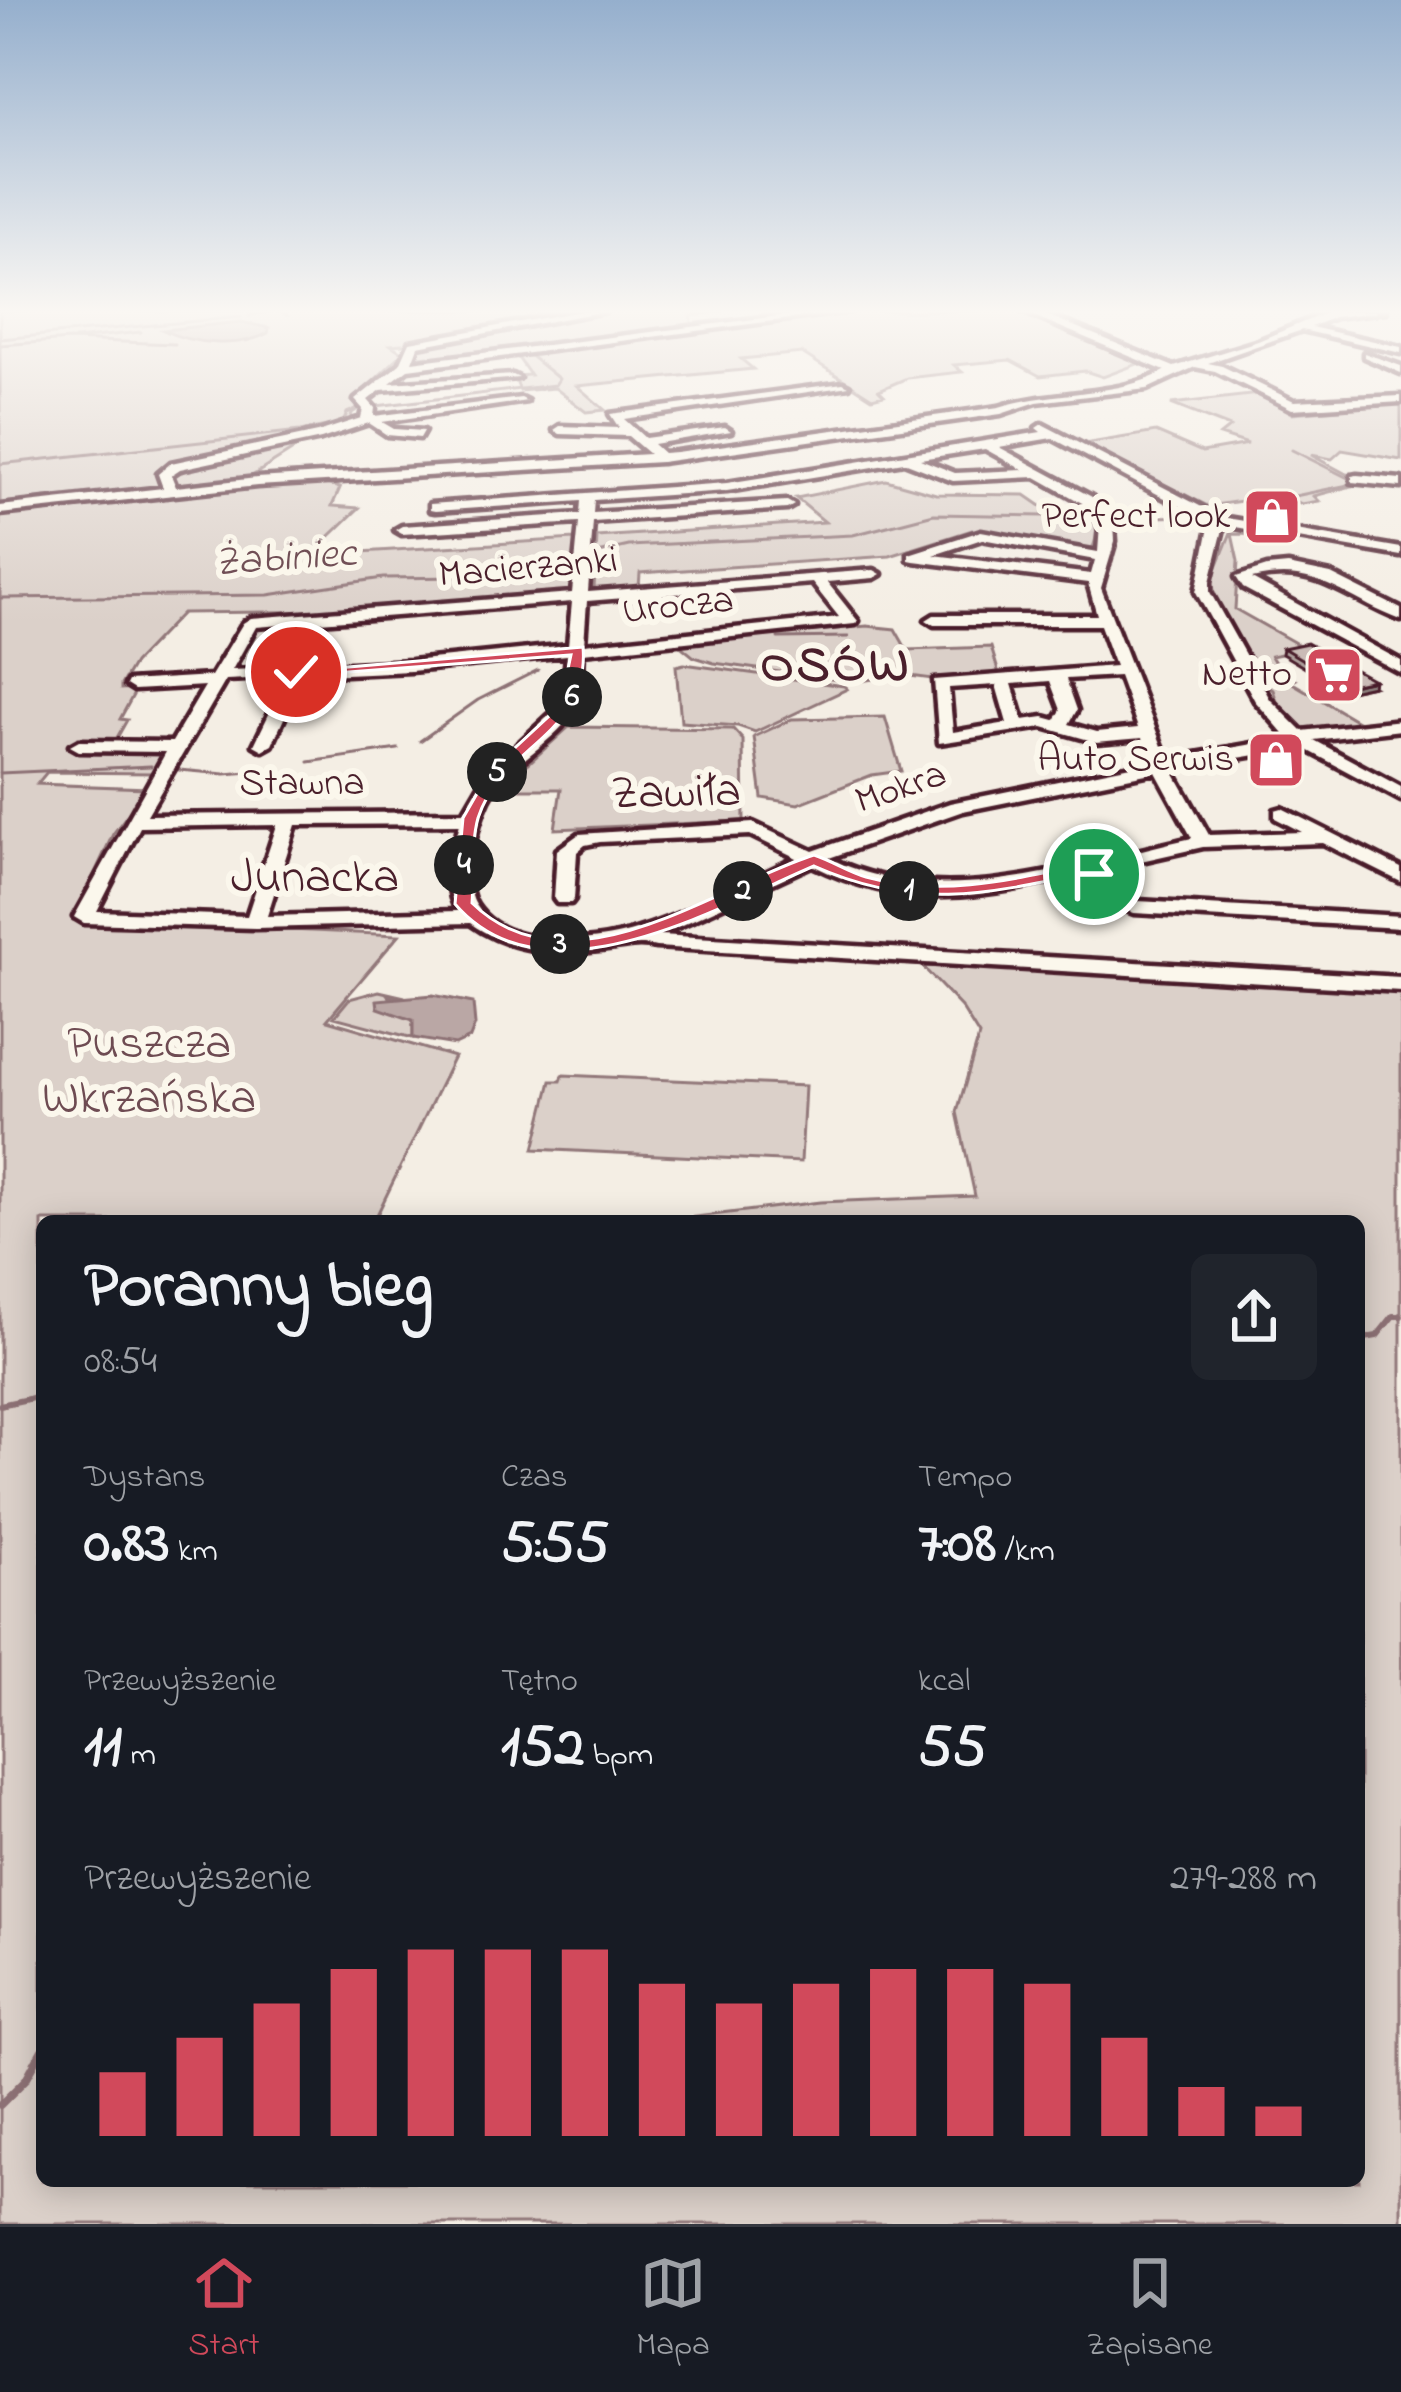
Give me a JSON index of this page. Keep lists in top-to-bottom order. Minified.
{"streets":{"street":["Macierzanki","Urocza","Stawna","Mokra","Zawiła","Junacka"]},"crossings":[["Macierzanki","Urocza"],["Stawna","Junacka"],["Mokra","Zawiła"],["Mokra","Junacka"]],"districts":["OSÓW"],"water":["Żabiniec"],"parks":["Puszcza Wkrzańska"],"places":{"shop":["Perfect look","Auto Serwis"],"supermarket":["Netto"]},"page":{"pins":["6","5","4","1","2","3"],"heading":["Poranny bieg","08:54"],"stats":[["Dystans","0.83 km"],["Czas","5:55"],["Tempo","7:08 /km"],["Przewyższenie","11 m"],["Tętno","152 bpm"],["kcal","55"]],"chart":["Przewyższenie","279–288 m"],"tabs":["Start","Mapa","Zapisane"]}}
